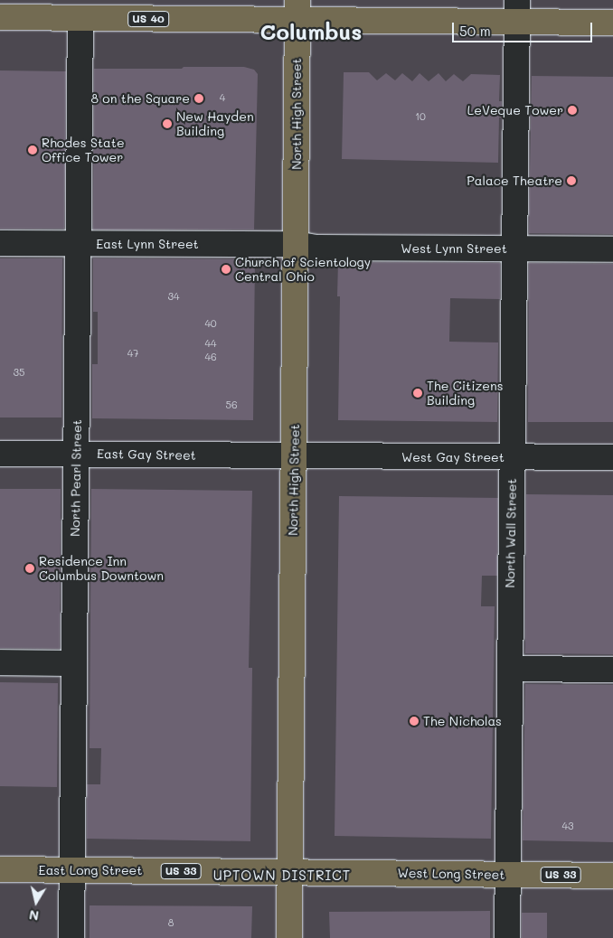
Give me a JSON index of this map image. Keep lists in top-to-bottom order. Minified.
{"streets":{"main road":["US 40","North High Street","East Long Street","US 33","West Long Street"],"street":["East Lynn Street","West Lynn Street","East Gay Street","West Gay Street","North Pearl Street","North Wall Street"]},"crossings":[["US 40","North High Street"],["US 40","North Pearl Street"],["US 40","North Wall Street"],["North High Street","East Lynn Street"],["North High Street","West Lynn Street"],["North High Street","East Gay Street"],["North High Street","West Gay Street"],["North High Street","East Long Street"],["North High Street","West Long Street"],["East Lynn Street","West Lynn Street"],["East Lynn Street","North Pearl Street"],["West Lynn Street","North Wall Street"],["East Gay Street","West Gay Street"],["East Gay Street","North Pearl Street"],["West Gay Street","North Wall Street"],["North Pearl Street","East Long Street"],["North Wall Street","West Long Street"],["East Long Street","West Long Street"]],"districts":["Columbus","UPTOWN DISTRICT"],"places":["8 on the Square","LeVeque Tower","New Hayden Building","Rhodes State Office Tower","Palace Theatre","Church of Scientology Central Ohio","The Citizens Building","Residence Inn Columbus Downtown","The Nicholas"],"house_numbers":["4","10","34","40","44","47","46","35","56","43","8"],"scale_bar":"50 m","north":"bottom"}
